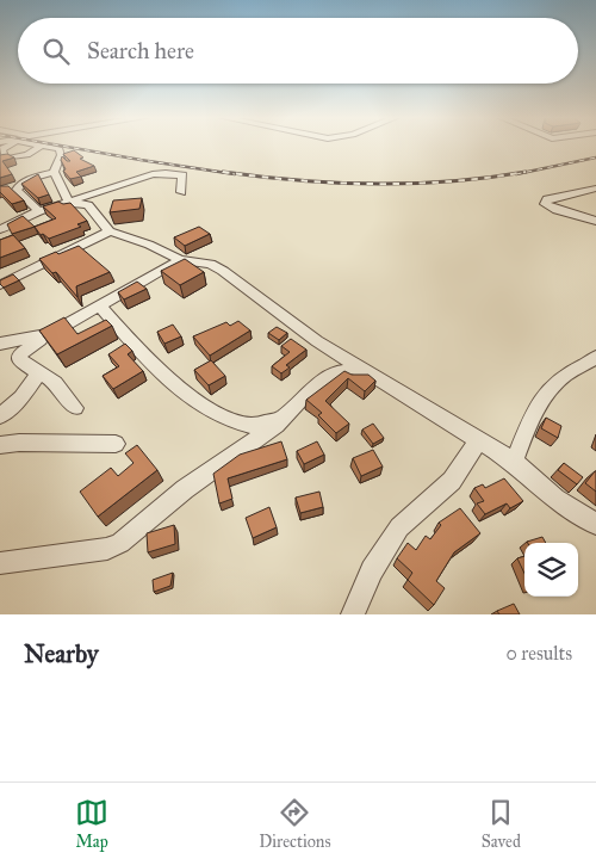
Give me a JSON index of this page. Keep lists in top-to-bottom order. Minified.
{"page":{"search":"Search here","heading":["Nearby","0 results"],"nav":["Map","Directions","Saved"]}}
